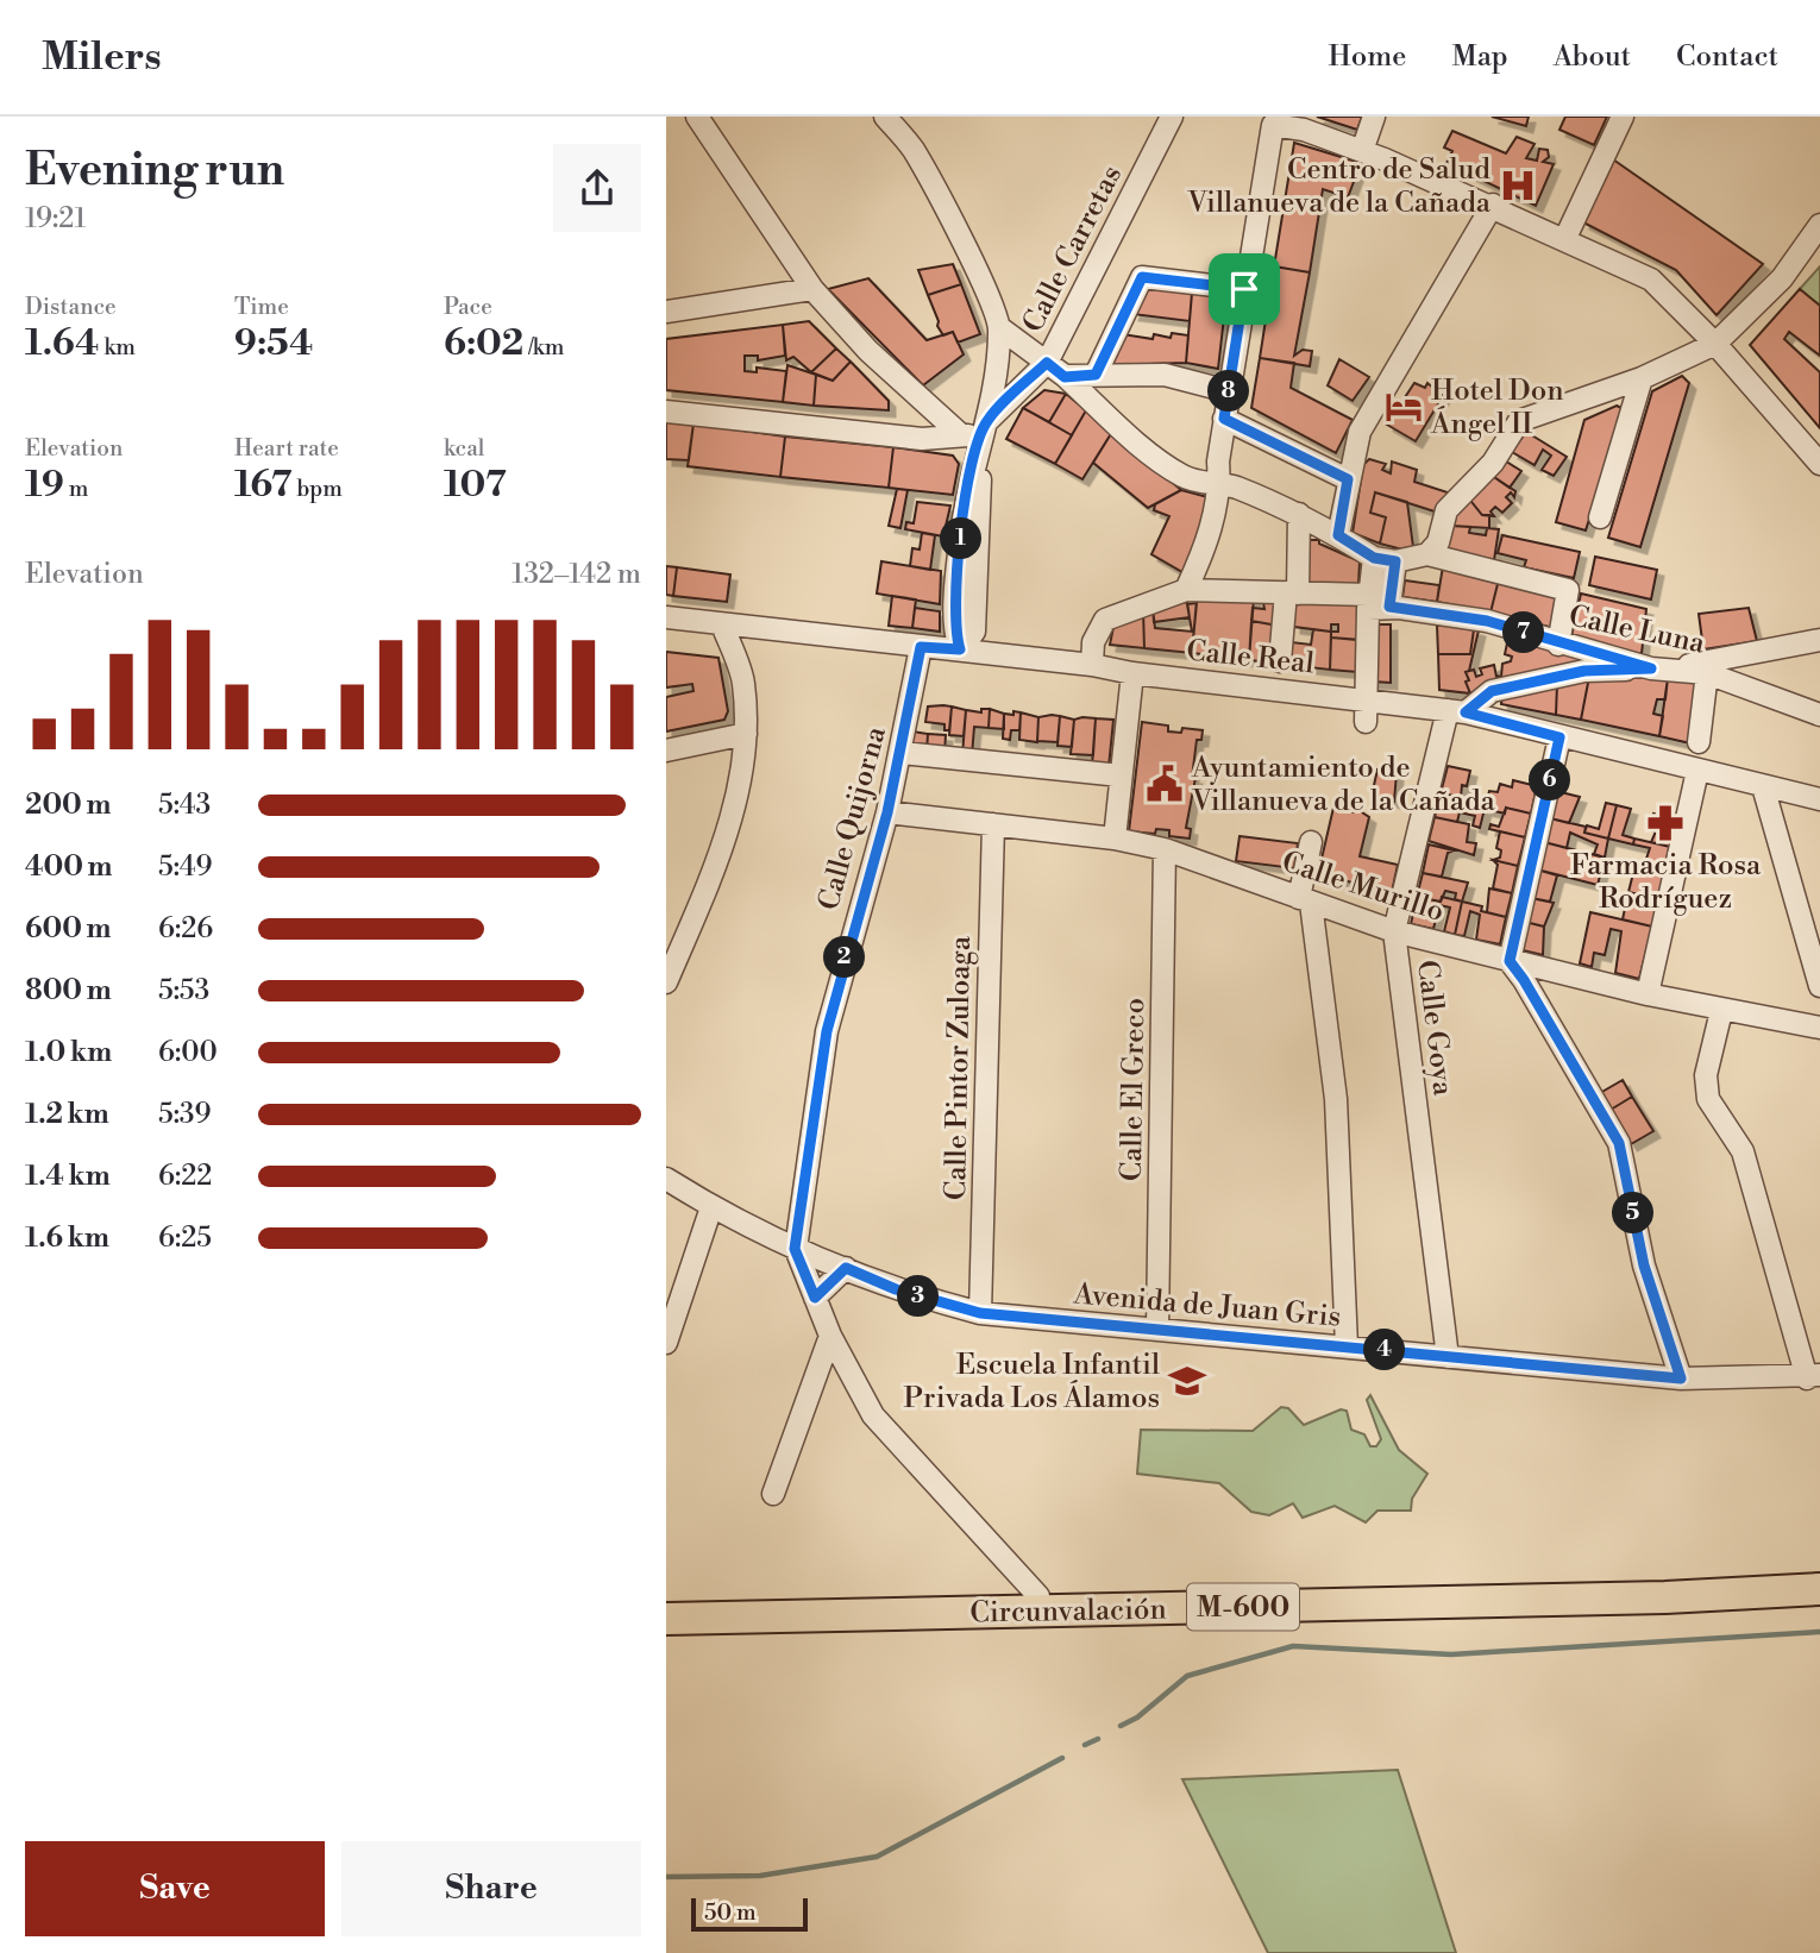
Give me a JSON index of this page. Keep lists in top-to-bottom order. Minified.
{"streets":{"highway":["M-600","Circunvalación"],"street":["Calle Carretas","Calle Luna","Calle Real","Calle Quijorna","Calle Murillo","Calle Goya","Calle Pintor Zuloaga","Calle El Greco","Avenida de Juan Gris"]},"crossings":[["Calle Real","Calle Quijorna"],["Calle Real","Calle Goya"],["Calle Quijorna","Calle Murillo"],["Calle Quijorna","Avenida de Juan Gris"],["Calle Murillo","Calle Goya"],["Calle Murillo","Calle Pintor Zuloaga"],["Calle Murillo","Calle El Greco"],["Calle Goya","Avenida de Juan Gris"],["Calle Pintor Zuloaga","Avenida de Juan Gris"],["Calle El Greco","Avenida de Juan Gris"]],"places":{"hospital":["Centro de Salud Villanueva de la Cañada"],"hotel":["Hotel Don Ángel II"],"public building":["Ayuntamiento de Villanueva de la Cañada"],"pharmacy":["Farmacia Rosa Rodríguez"],"school or university":["Escuela Infantil Privada Los Álamos"]},"scale_bar":"50 m","page":{"header":"Milers","nav":["Home","Map","About","Contact"],"heading":["Evening run","19:21"],"stats":[["Distance","1.64 km"],["Time","9:54"],["Pace","6:02 /km"],["Elevation","19 m"],["Heart rate","167 bpm"],["kcal","107"]],"pins":["8","1","7","6","2","5","3","4"],"chart":["Elevation","132–142 m"],"list":[{"name":"200 m","note":"5:43"},{"name":"400 m","note":"5:49"},{"name":"600 m","note":"6:26"},{"name":"800 m","note":"5:53"},{"name":"1.0 km","note":"6:00"},{"name":"1.2 km","note":"5:39"},{"name":"1.4 km","note":"6:22"},{"name":"1.6 km","note":"6:25"}],"buttons":["Save","Share"],"scale":"50 m"}}
